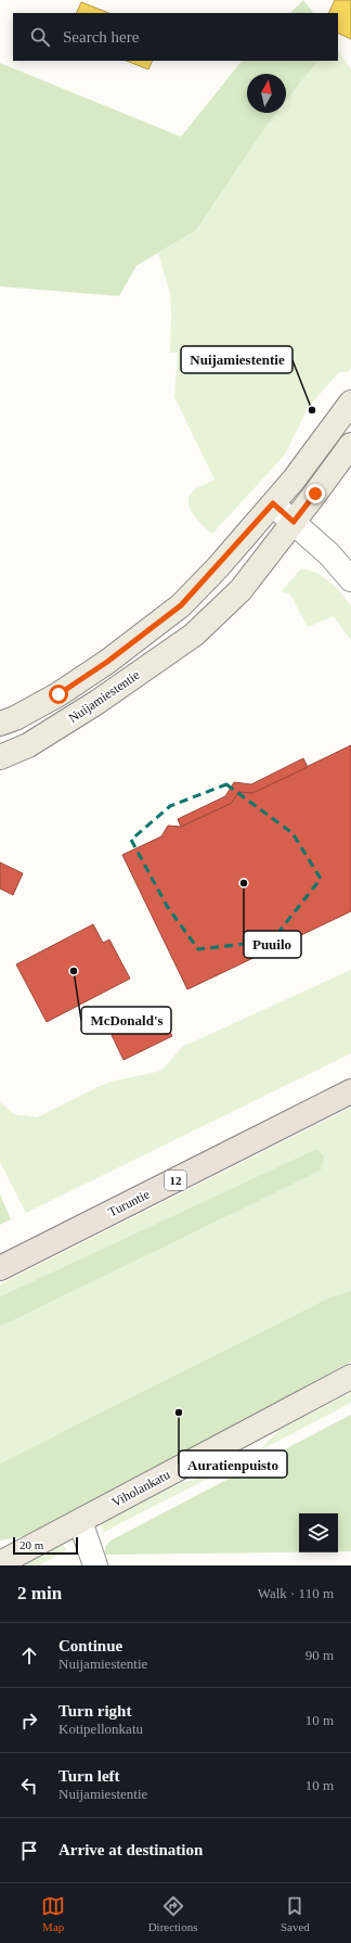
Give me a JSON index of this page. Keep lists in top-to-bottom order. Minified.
{"streets":{"highway":["12","Turuntie"],"main road":["Nuijamiestentie","Viholankatu"]},"places":["Nuijamiestentie","Puuilo","McDonald's","Auratienpuisto"],"scale_bar":"20 m","north":"top","page":{"search":"Search here","scale":"20 m","heading":["2 min","Walk · 110 m"],"list":[["Continue","Nuijamiestentie","90 m"],["Turn right","Kotipellonkatu","10 m"],["Turn left","Nuijamiestentie","10 m"],"Arrive at destination"],"nav":["Map","Directions","Saved"]}}
